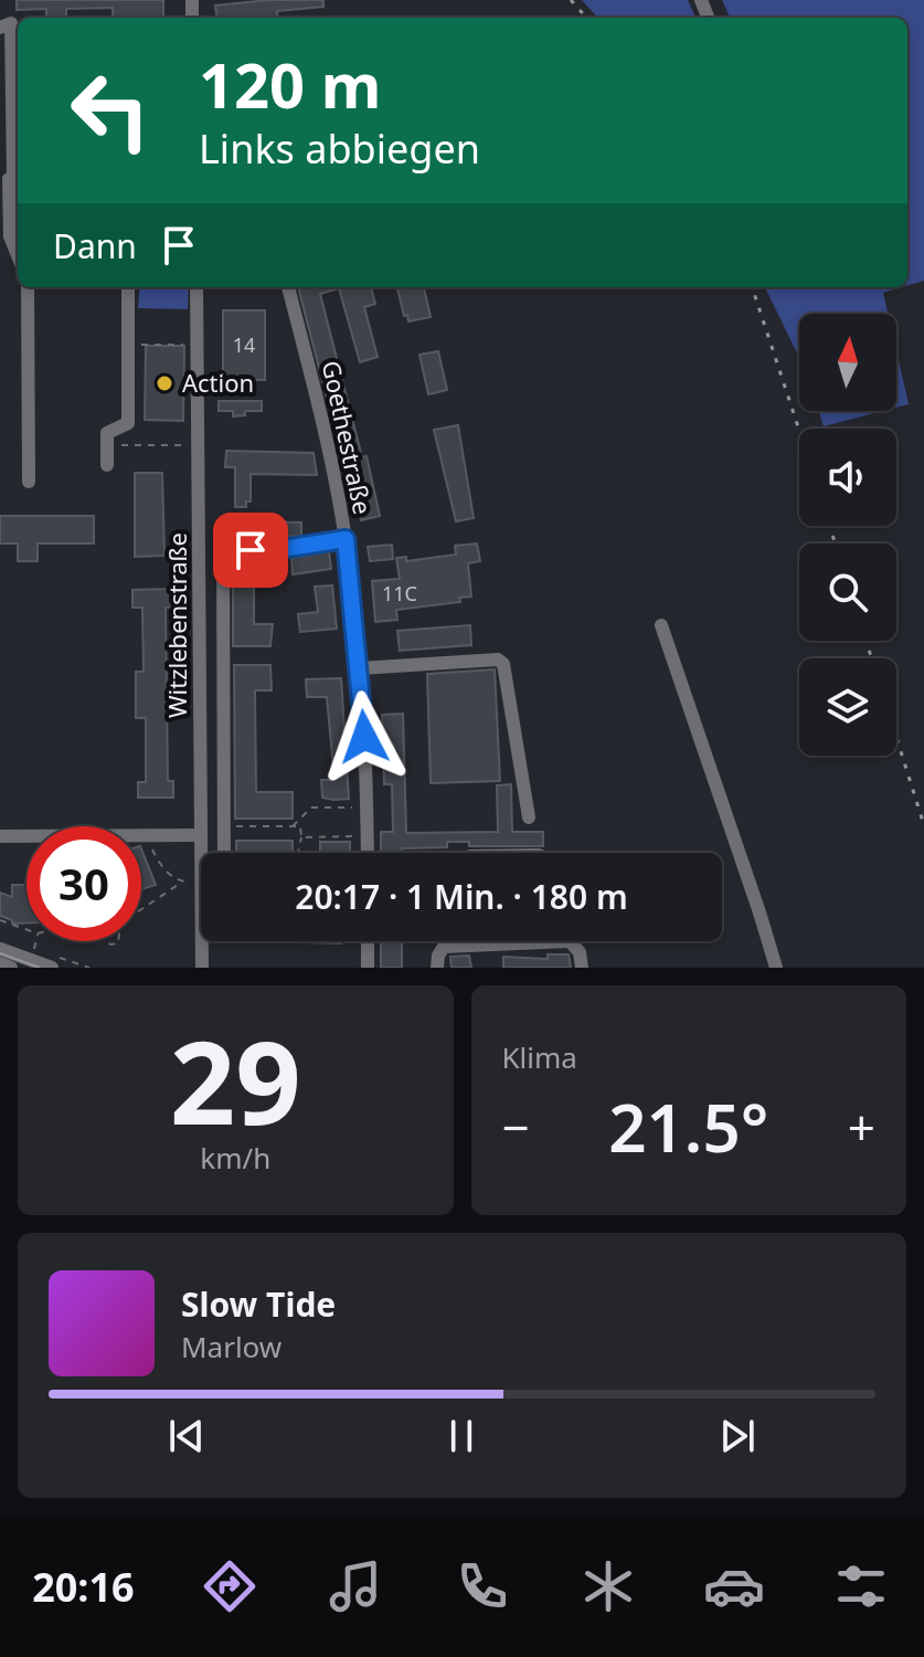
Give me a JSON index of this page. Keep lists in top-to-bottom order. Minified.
{"streets":{"street":["Goethestraße","Witzlebenstraße"]},"places":["Action"],"house_numbers":["14","11C"],"north":"top","page":{"turn":["120 m","Links abbiegen"],"then":"Dann","limit":"30","trip":"20:17 · 1 Min. · 180 m","tile":[["29","km/h"],"Klima"],"heat":["−","21.5°","+"],"song":["Slow Tide","Marlow"],"tabs":"20:16"}}
